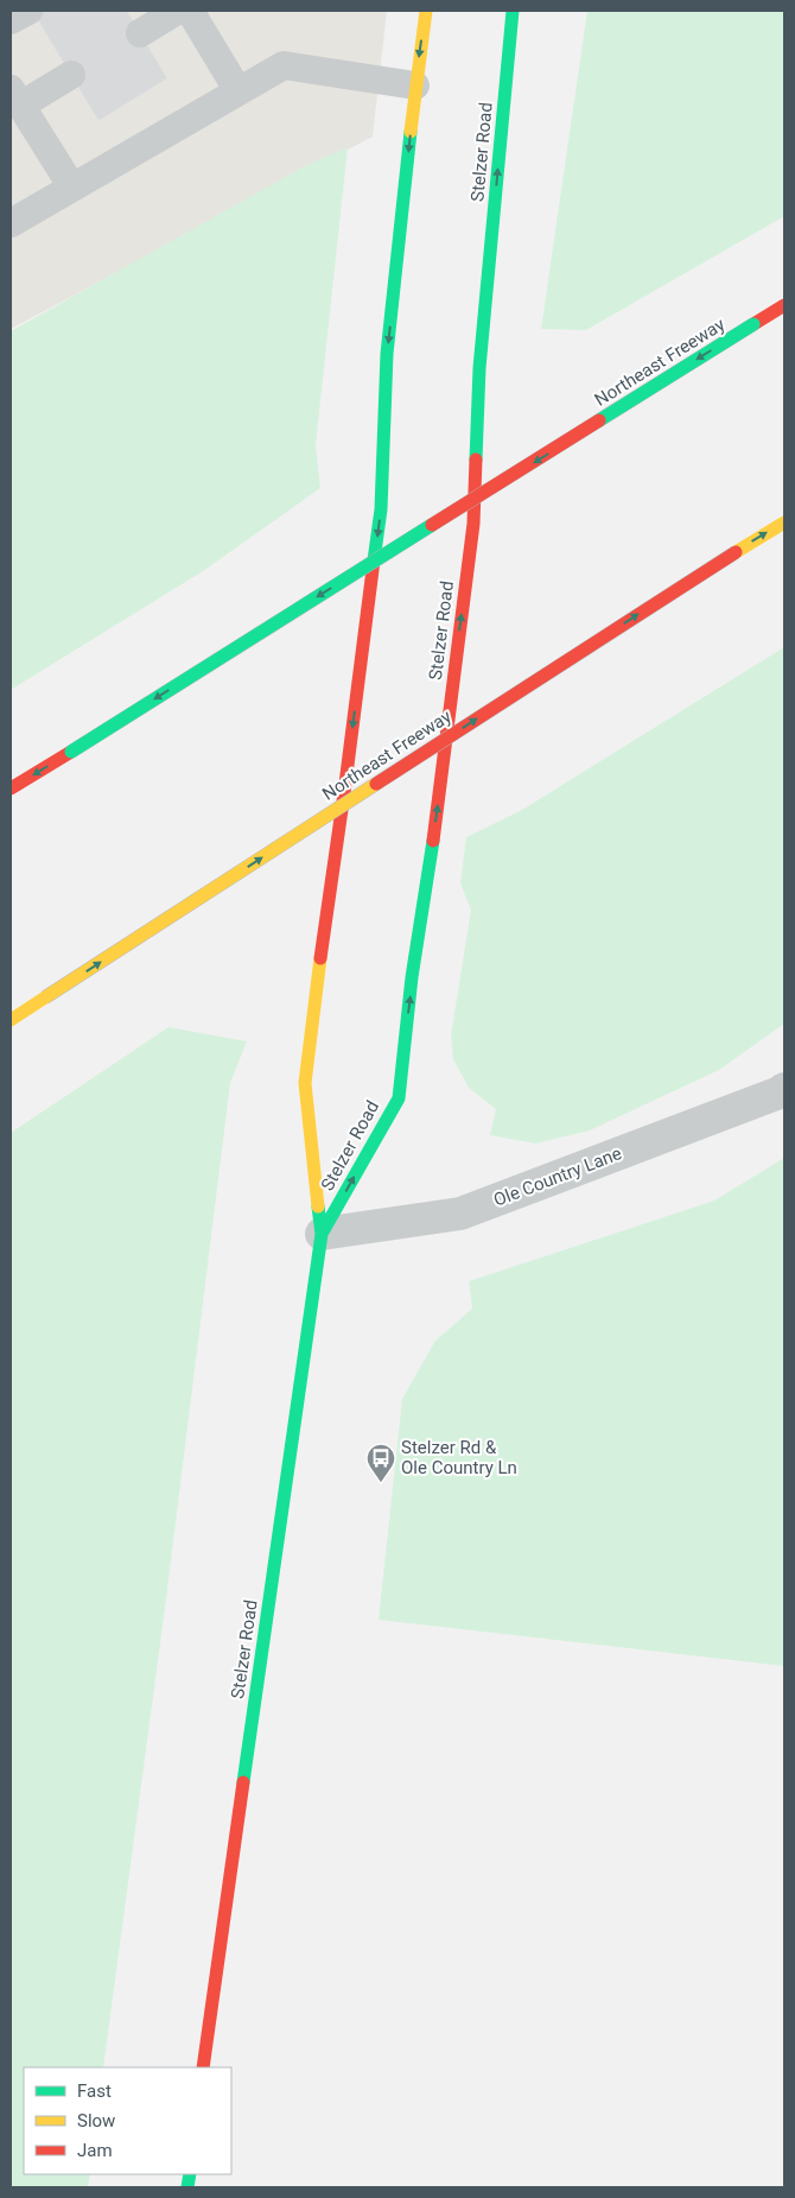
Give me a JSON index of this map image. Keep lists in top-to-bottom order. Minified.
{"streets":{"main road":["Stelzer Road","Northeast Freeway"],"street":["Ole Country Lane"]},"crossings":[["Stelzer Road","Ole Country Lane"]],"places":{"bus stop":["Stelzer Rd & Ole Country Ln"]},"legend":["Fast","Slow","Jam"]}
